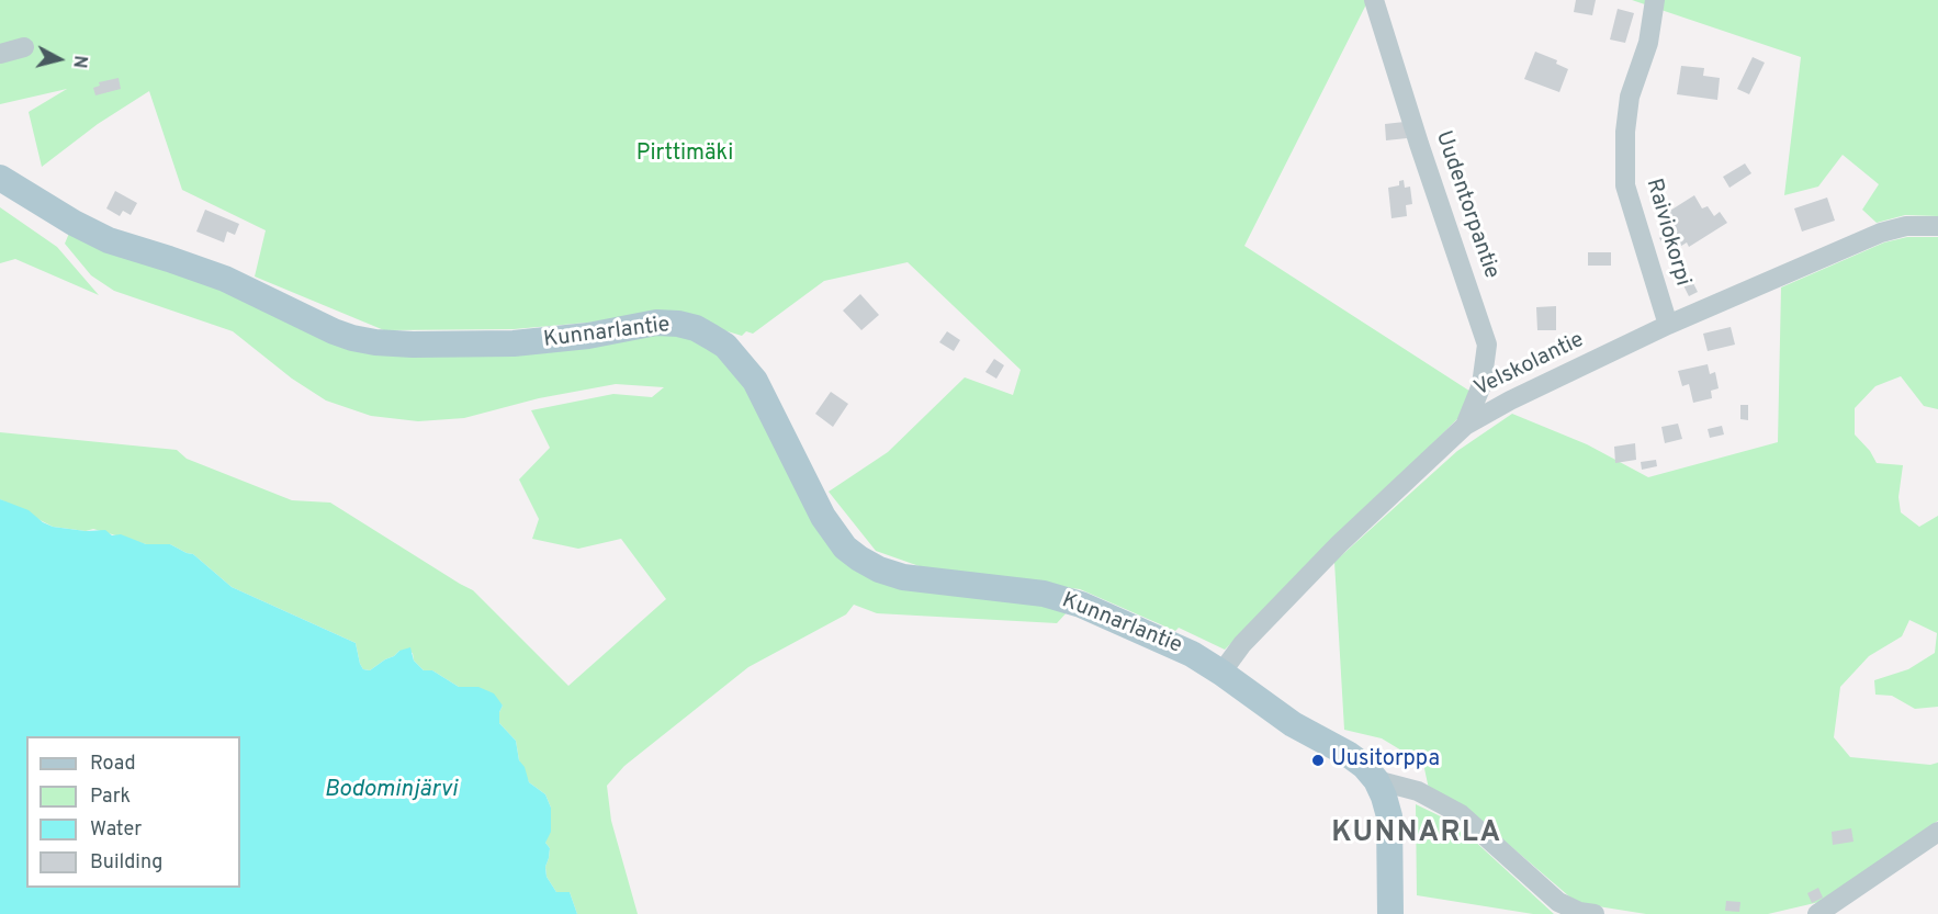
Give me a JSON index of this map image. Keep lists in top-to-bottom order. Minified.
{"streets":{"main road":["Kunnarlantie"],"street":["Uudentorpantie","Raiviokorpi","Velskolantie"]},"crossings":[["Uudentorpantie","Velskolantie"],["Raiviokorpi","Velskolantie"],["Kunnarlantie","Velskolantie"]],"districts":["KUNNARLA"],"water":["Bodominjärvi"],"parks":["Pirttimäki"],"places":["Uusitorppa"],"legend":["Road","Park","Water","Building"],"north":"right"}
